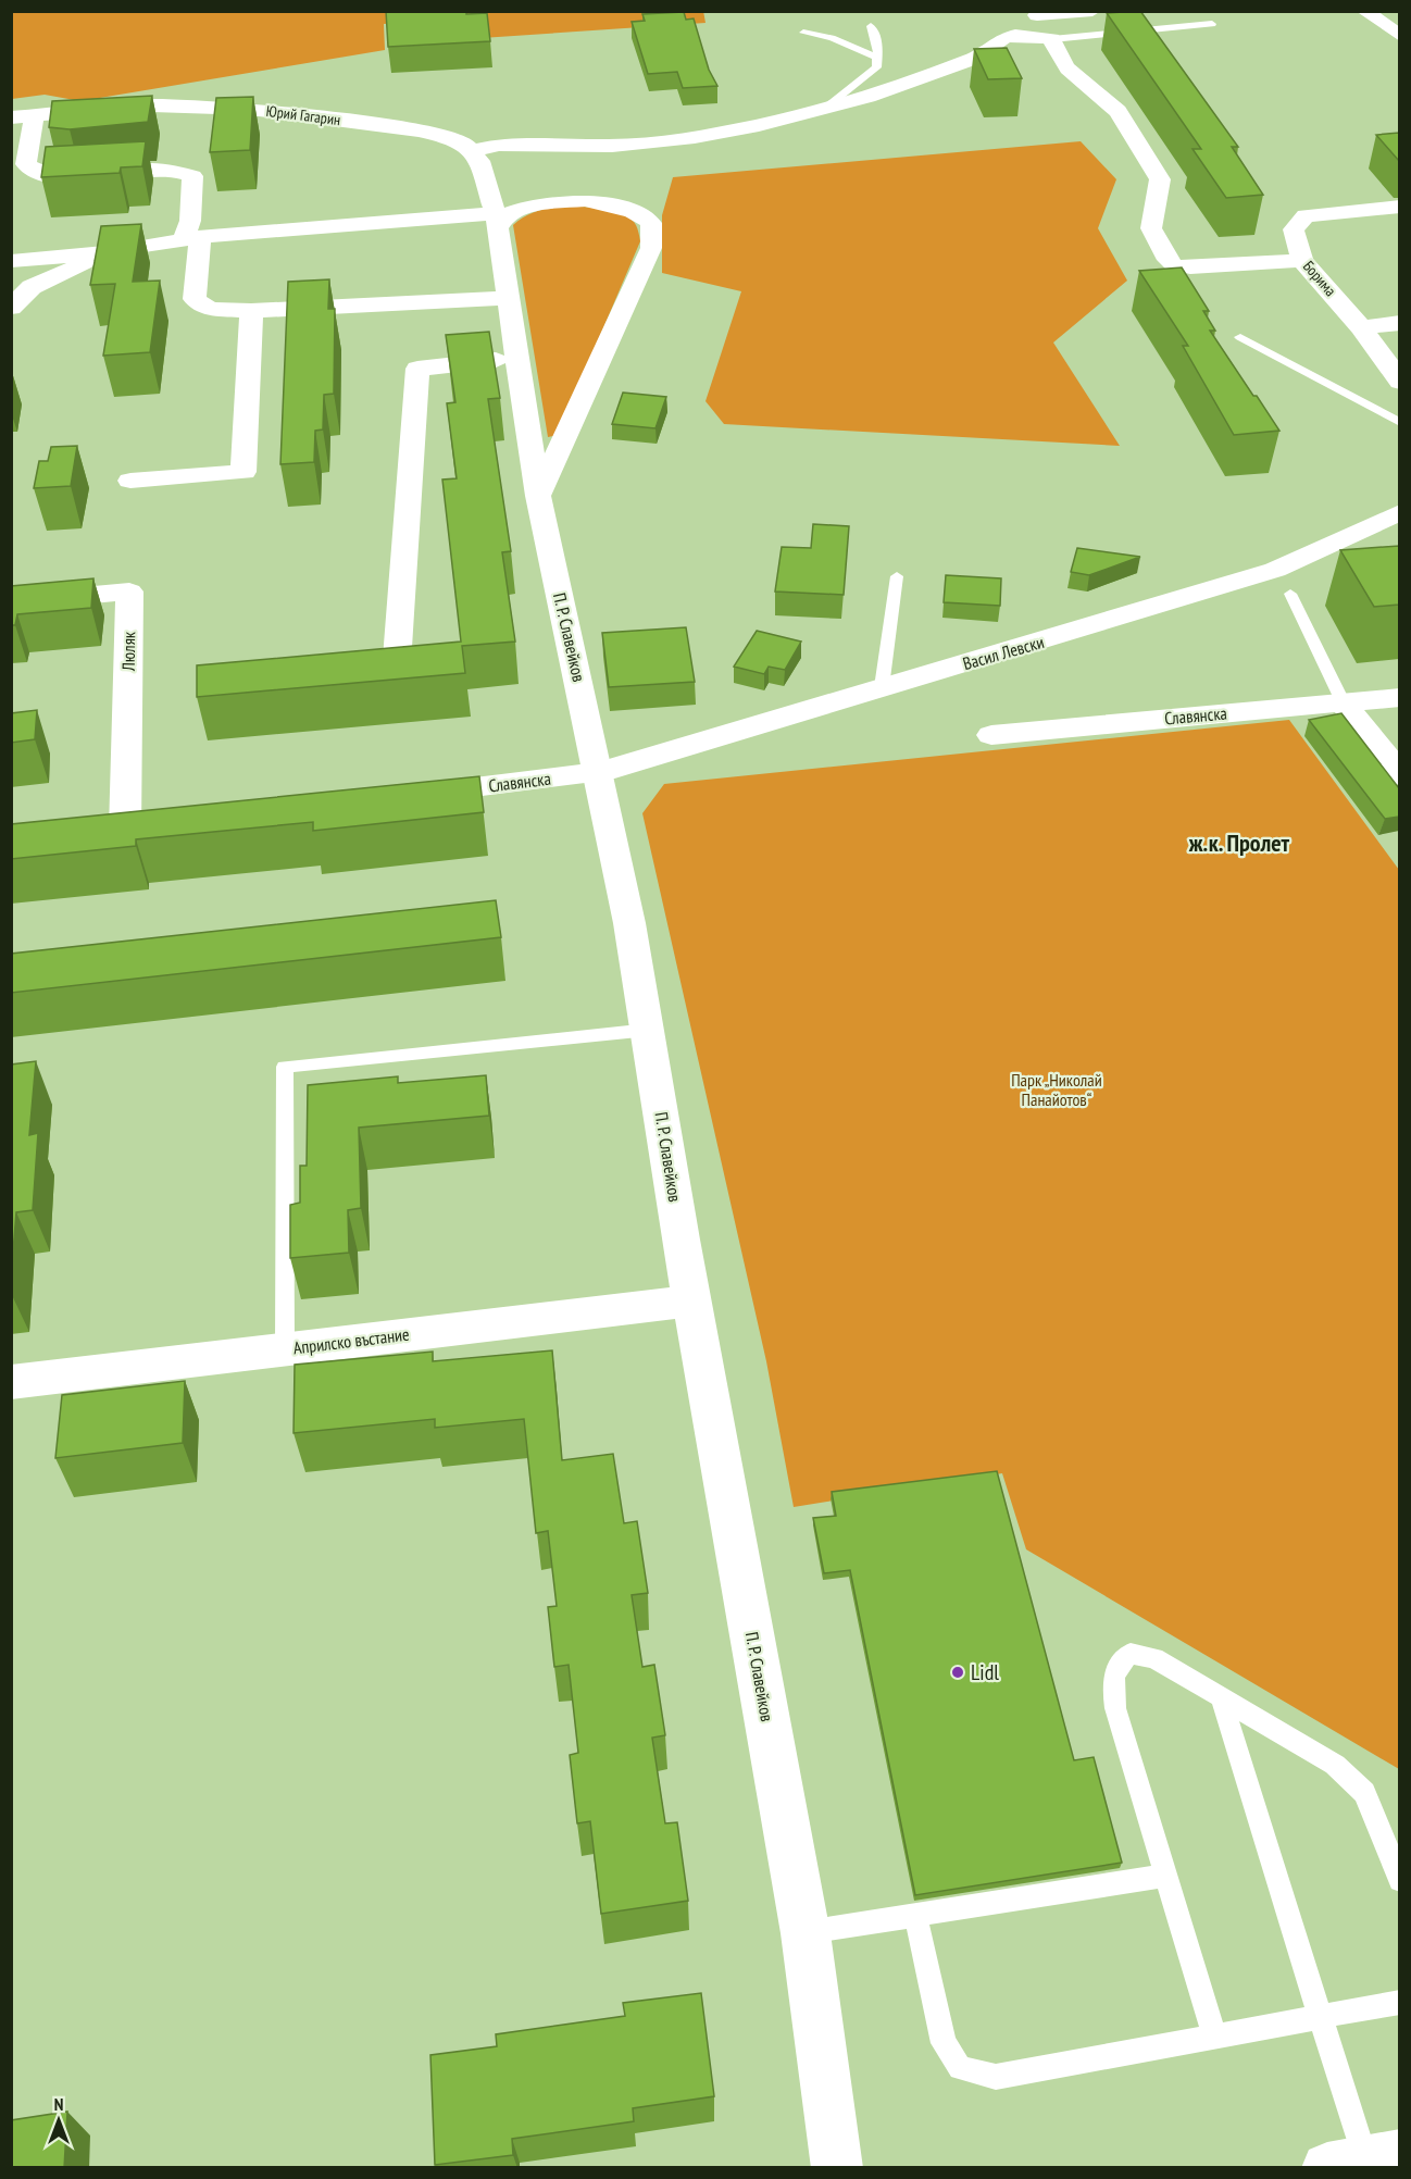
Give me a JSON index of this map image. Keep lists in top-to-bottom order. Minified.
{"streets":{"street":["Юрий Гагарин","Борима","П. Р. Славейков","Люляк","Васил Левски","Славянска","Априлско въстание"]},"crossings":[["Юрий Гагарин","П. Р. Славейков"],["П. Р. Славейков","Васил Левски"],["П. Р. Славейков","Славянска"],["П. Р. Славейков","Априлско въстание"],["Васил Левски","Славянска"]],"districts":["ж.к. Пролет"],"parks":["Парк „Николай Панайотов“"],"places":["Lidl"],"north":"top"}
